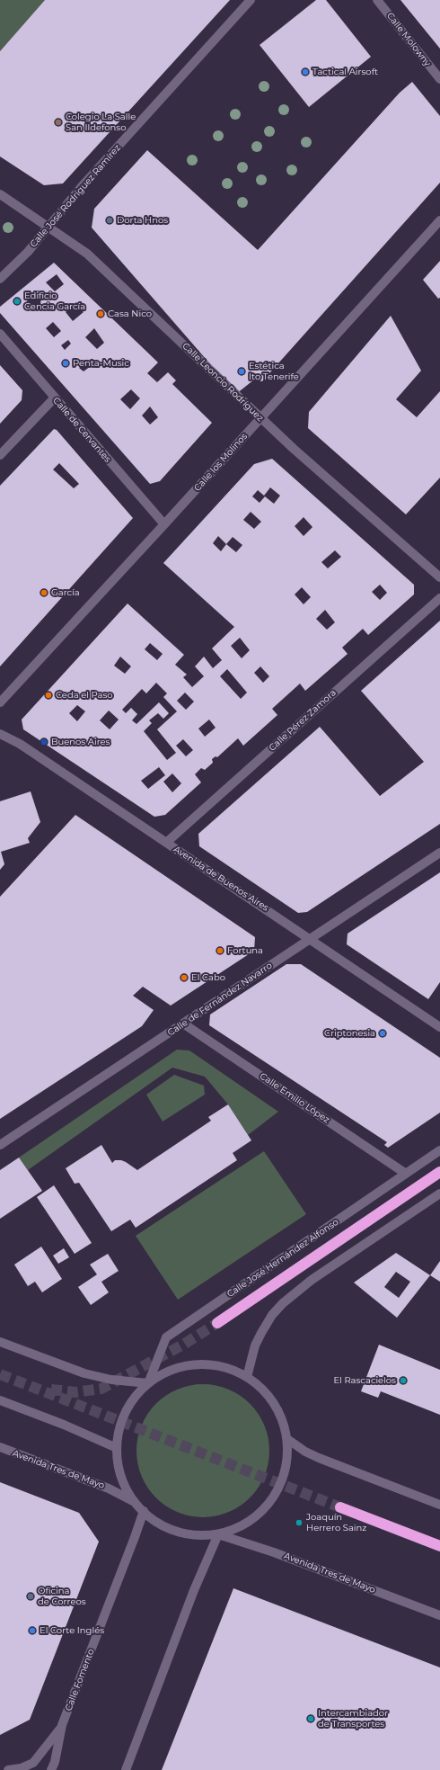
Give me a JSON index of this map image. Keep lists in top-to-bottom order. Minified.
{"streets":{"street":["Calle Molowny","Calle José Rodríguez Ramírez","Calle Leoncio Rodríguez","Calle de Cervantes","Calle los Molinos","Calle Pérez Zamora","Avenida de Buenos Aires","Calle de Fernández Navarro","Calle Emilio López","Calle José Hernández Alfonso","Avenida Tres de Mayo","Calle Fomento"]},"crossings":[["Calle José Rodríguez Ramírez","Calle Leoncio Rodríguez"],["Calle Leoncio Rodríguez","Calle los Molinos"],["Calle de Cervantes","Calle los Molinos"],["Calle Pérez Zamora","Avenida de Buenos Aires"],["Avenida de Buenos Aires","Calle de Fernández Navarro"],["Calle de Fernández Navarro","Calle Emilio López"],["Calle Emilio López","Calle José Hernández Alfonso"]],"places":["Tactical Airsoft","Colegio La Salle San Ildefonso","Dorta Hnos","Edificio Cencia García","Casa Nico","Penta-Music","Estética Ito Tenerife","García","Ceda el Paso","Buenos Aires","Fortuna","El Cabo","Criptonesia","El Rascacielos","Joaquín Herrero Sainz","Oficina de Correos","El Corte Inglés","Intercambiador de Transportes"]}
